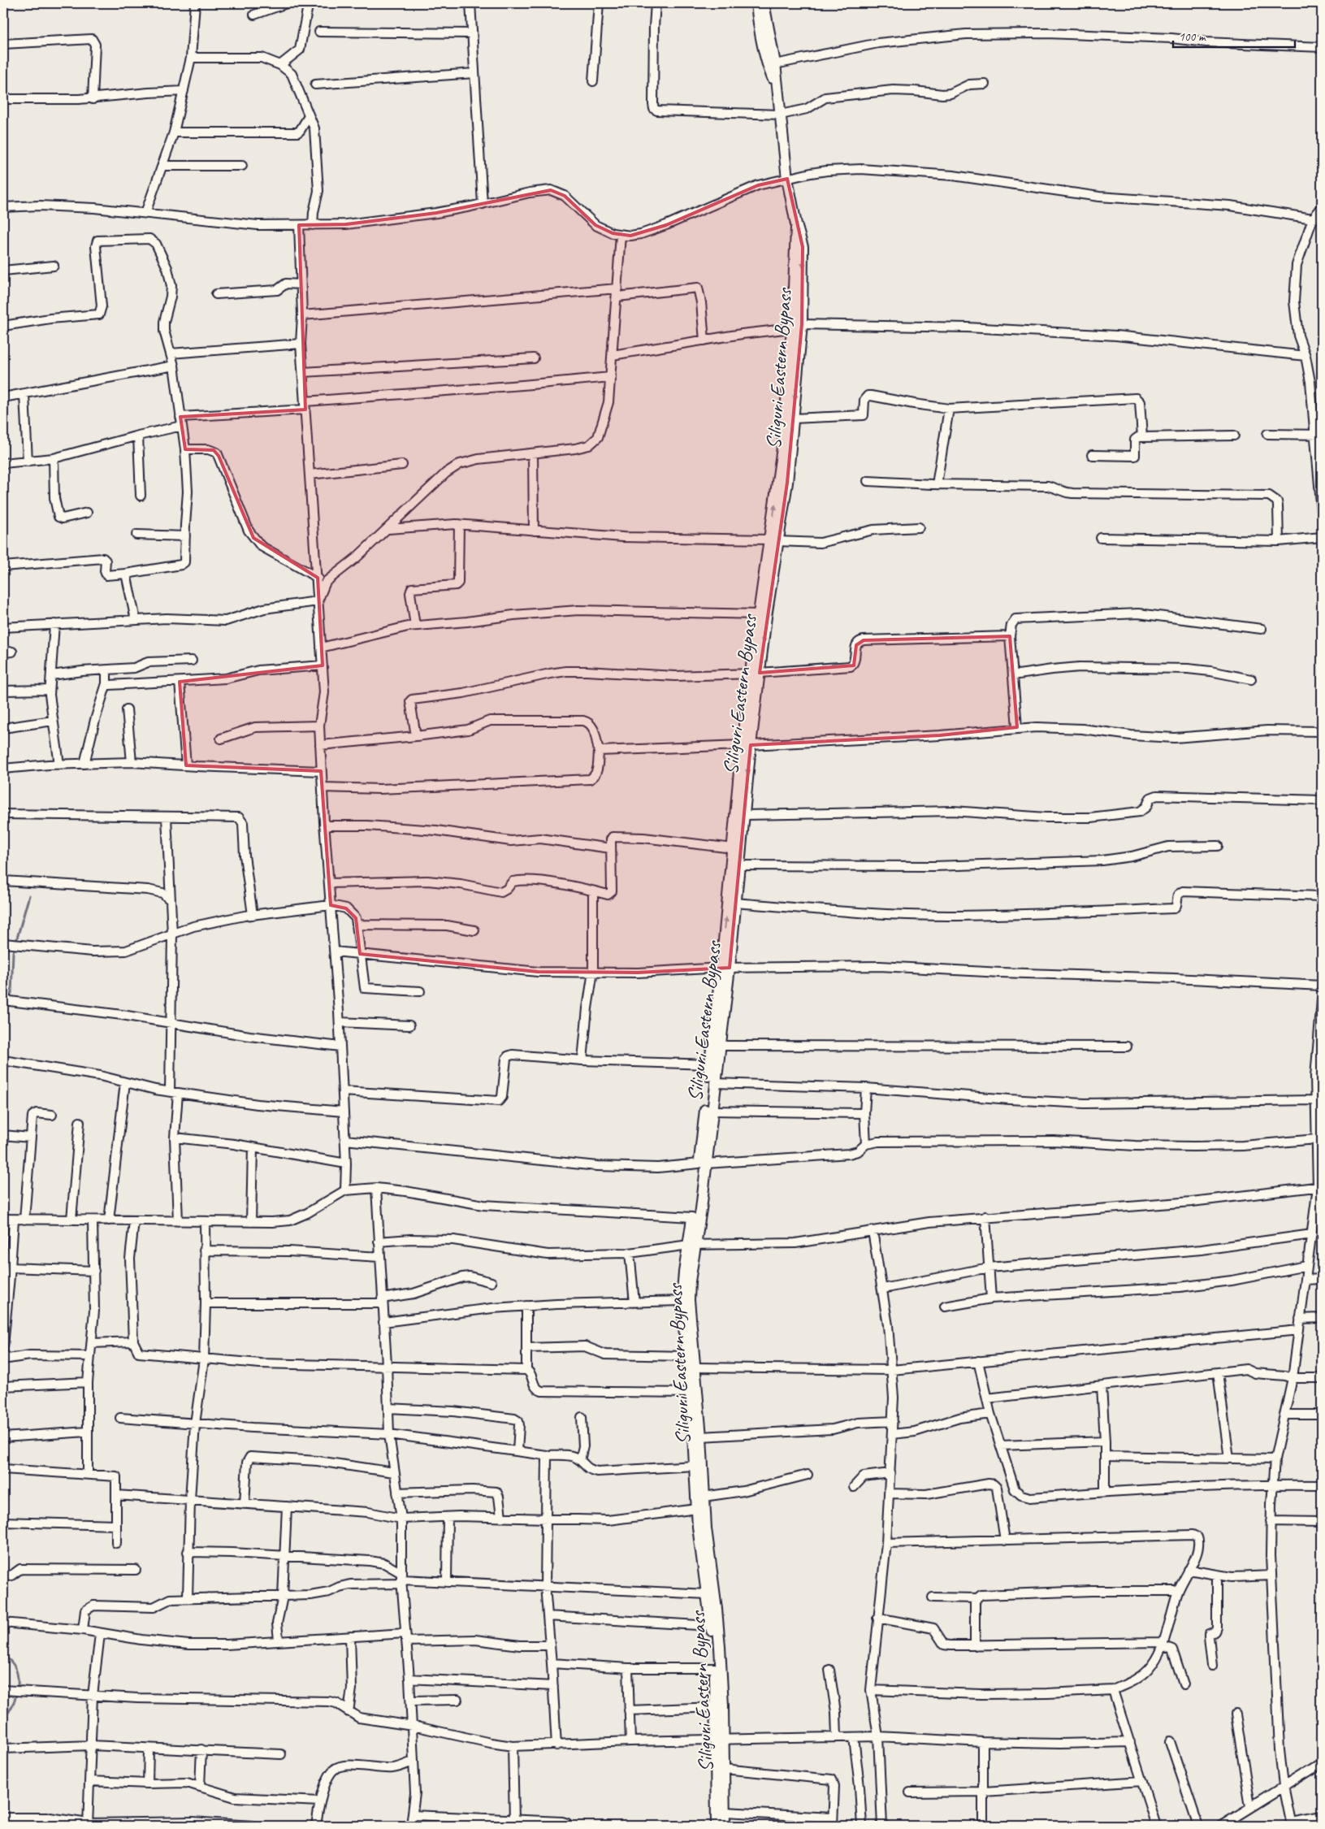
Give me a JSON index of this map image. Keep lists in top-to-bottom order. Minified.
{"streets":{"main road":["Siliguri Eastern Bypass"]},"scale_bar":"100 m"}
